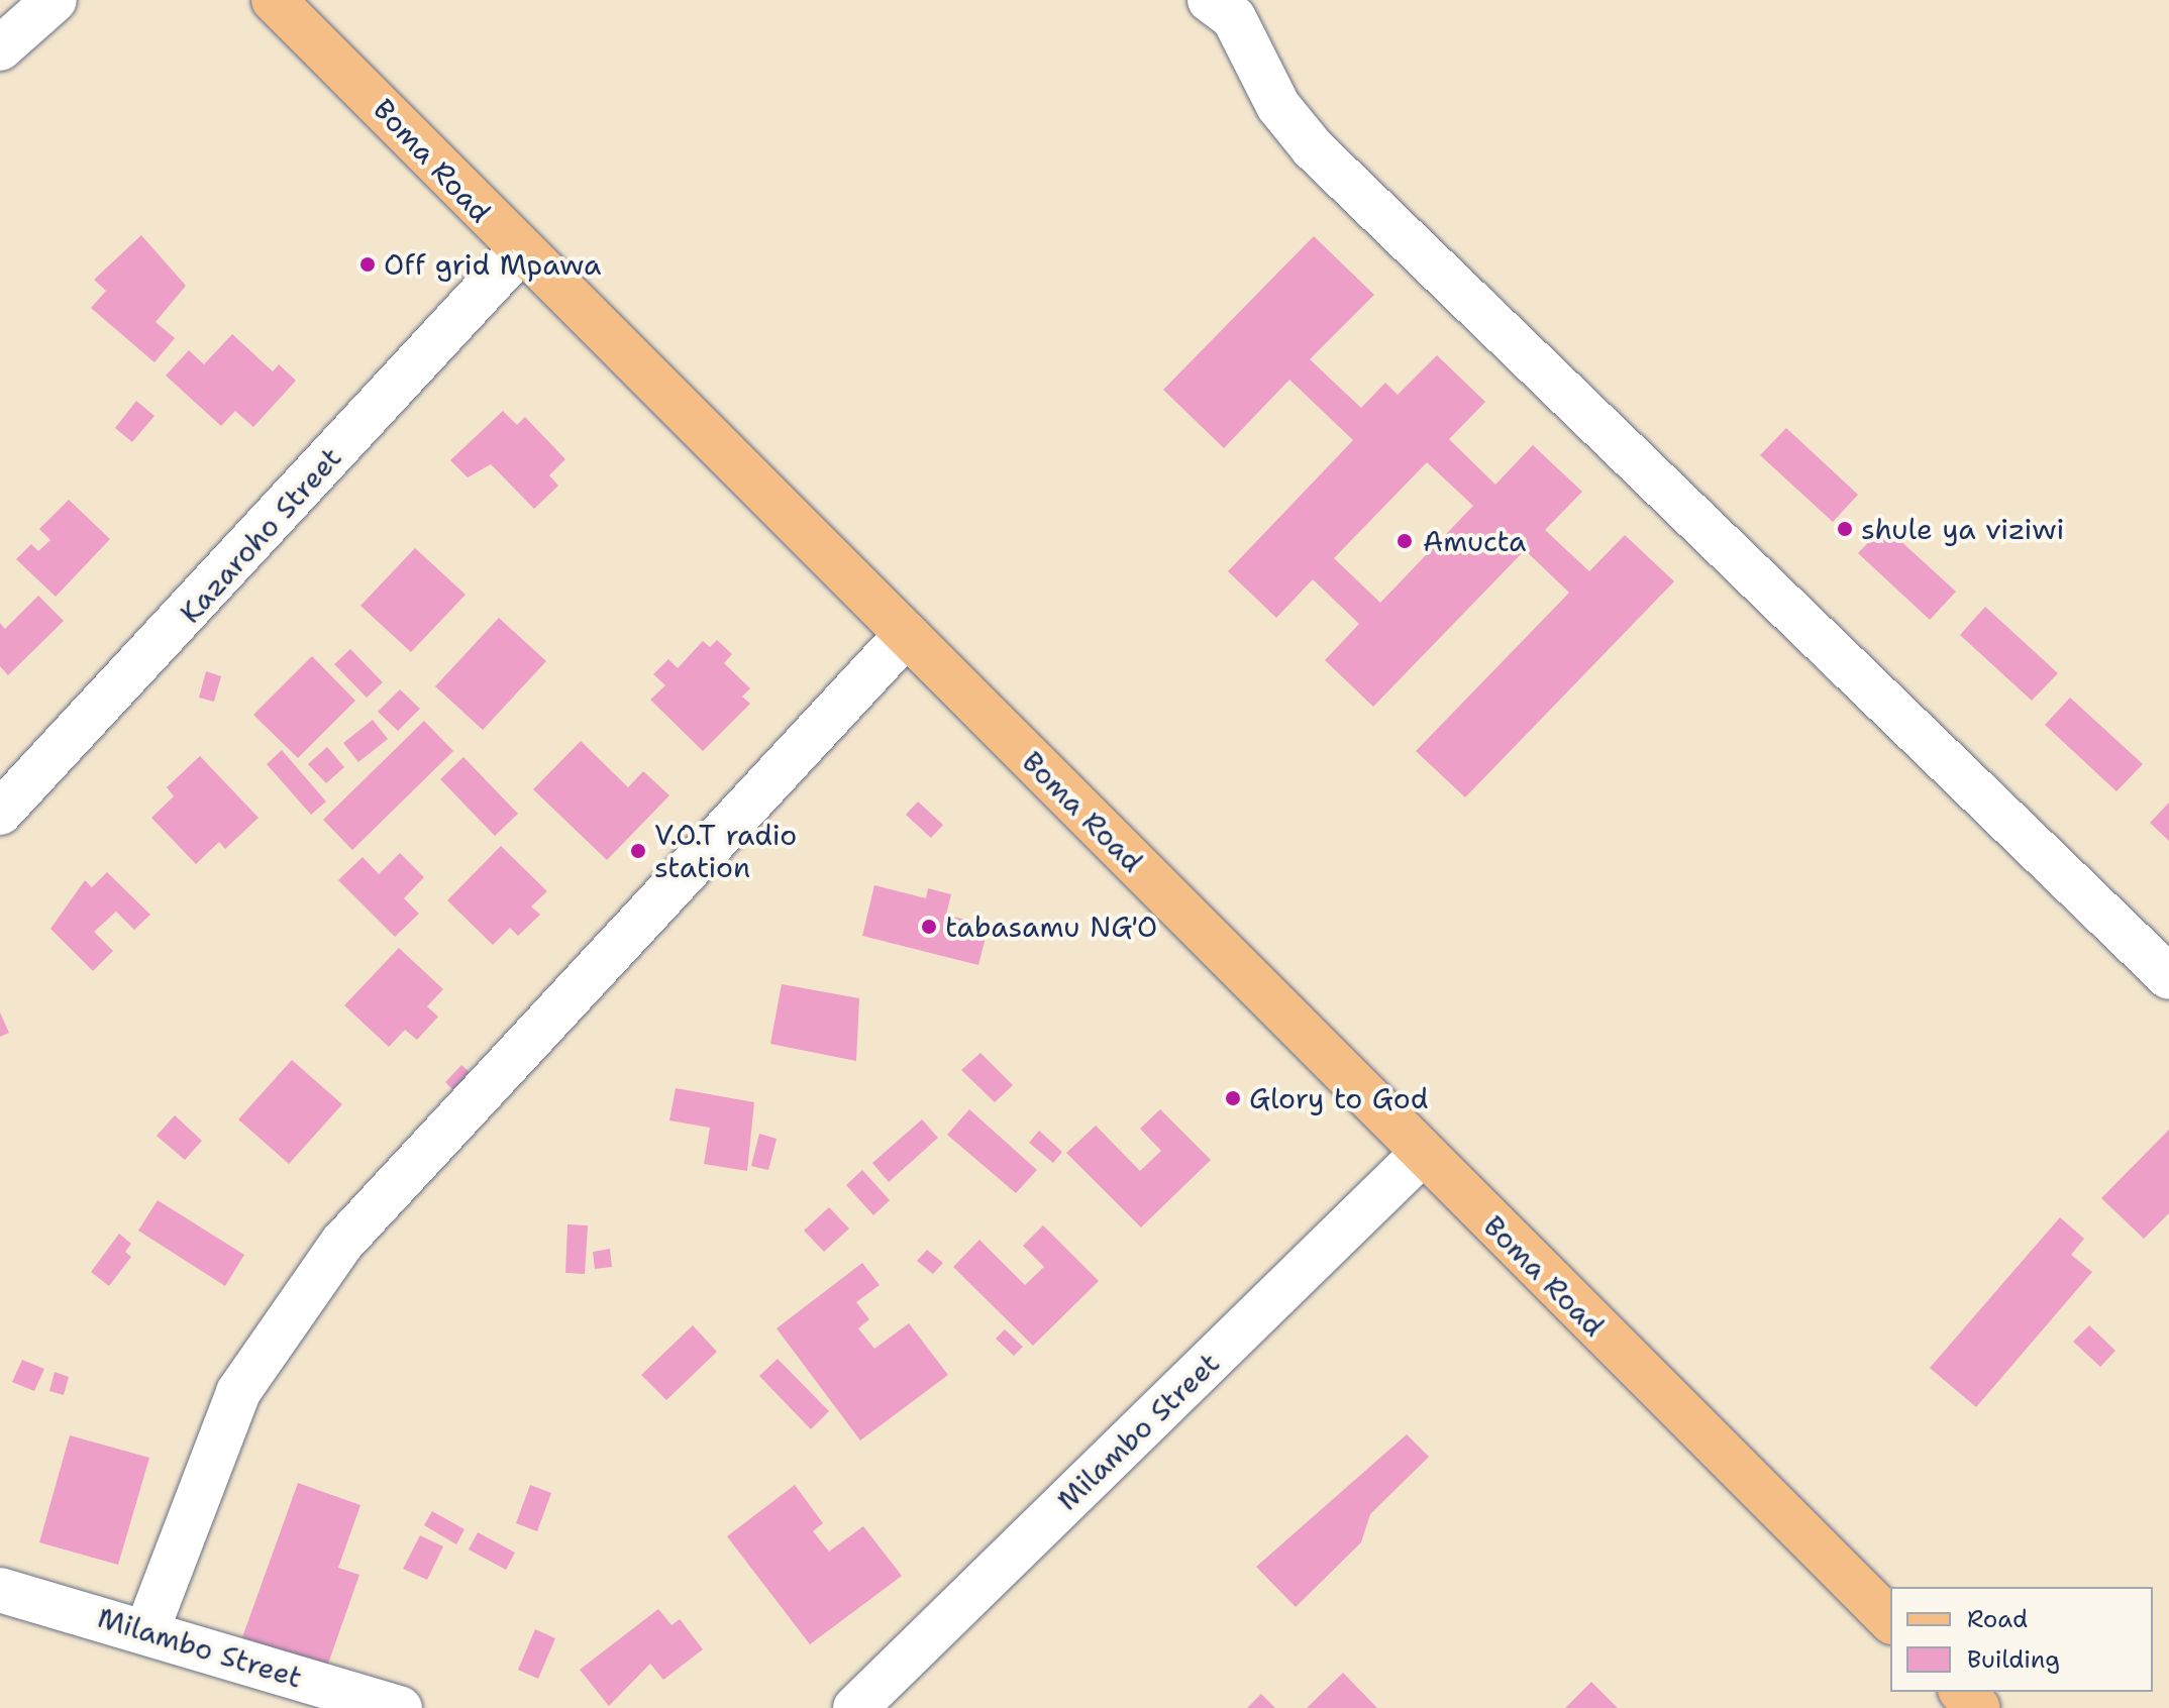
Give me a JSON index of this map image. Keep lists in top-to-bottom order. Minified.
{"streets":{"main road":["Boma Road"],"street":["Kazaroho Street","Milambo Street"]},"crossings":[["Boma Road","Kazaroho Street"],["Boma Road","Milambo Street"]],"places":["Off grid Mpawa","shule ya viziwi","Amucta","V.O.T radio station","tabasamu NG'O","Glory to God"],"legend":["Road","Building"]}
